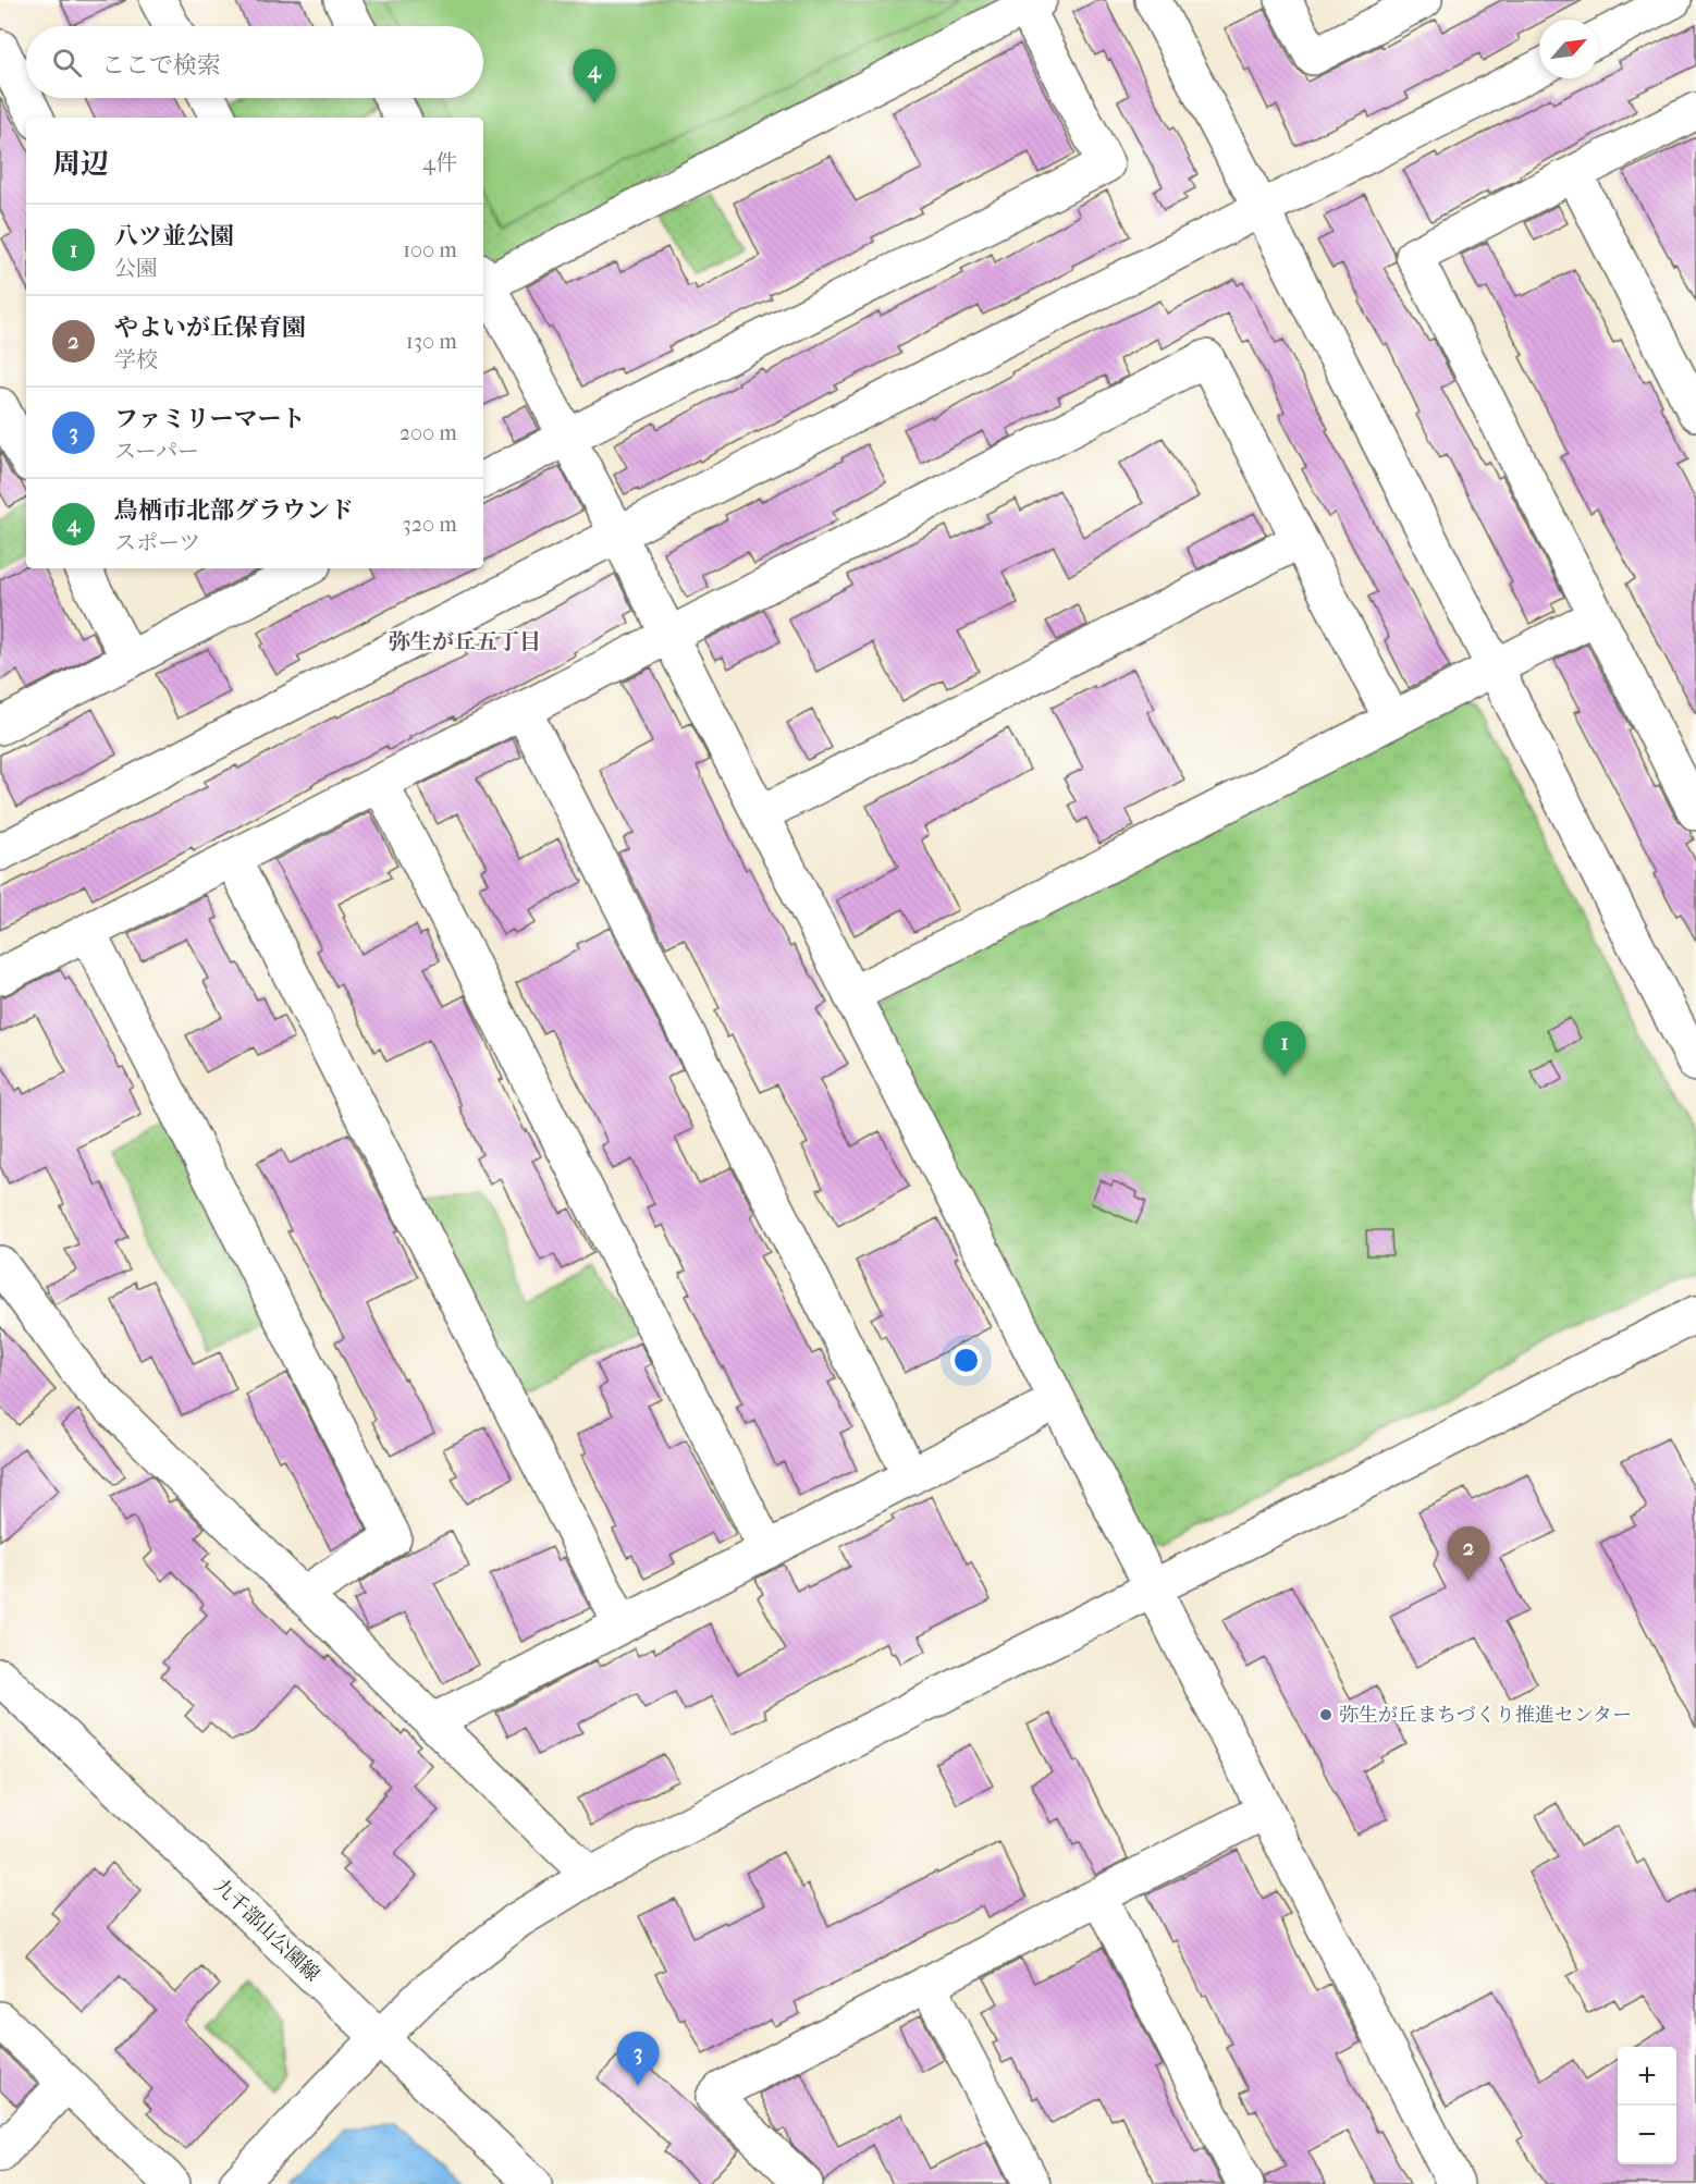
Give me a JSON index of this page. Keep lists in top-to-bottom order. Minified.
{"streets":{"street":["九千部山公園線"]},"districts":["弥生が丘五丁目"],"places":["弥生が丘まちづくり推進センター"],"north":"top right","page":{"search":"ここで検索","pins":["4","1","2","3"],"heading":["周辺","4件"],"list":[{"mark":"1","name":"八ツ並公園","note":"公園","value":"100 m"},{"mark":"2","name":"やよいが丘保育園","note":"学校","value":"130 m"},{"mark":"3","name":"ファミリーマート","note":"スーパー","value":"200 m"},{"mark":"4","name":"鳥栖市北部グラウンド","note":"スポーツ","value":"320 m"}],"map_buttons":["+","−"]}}
